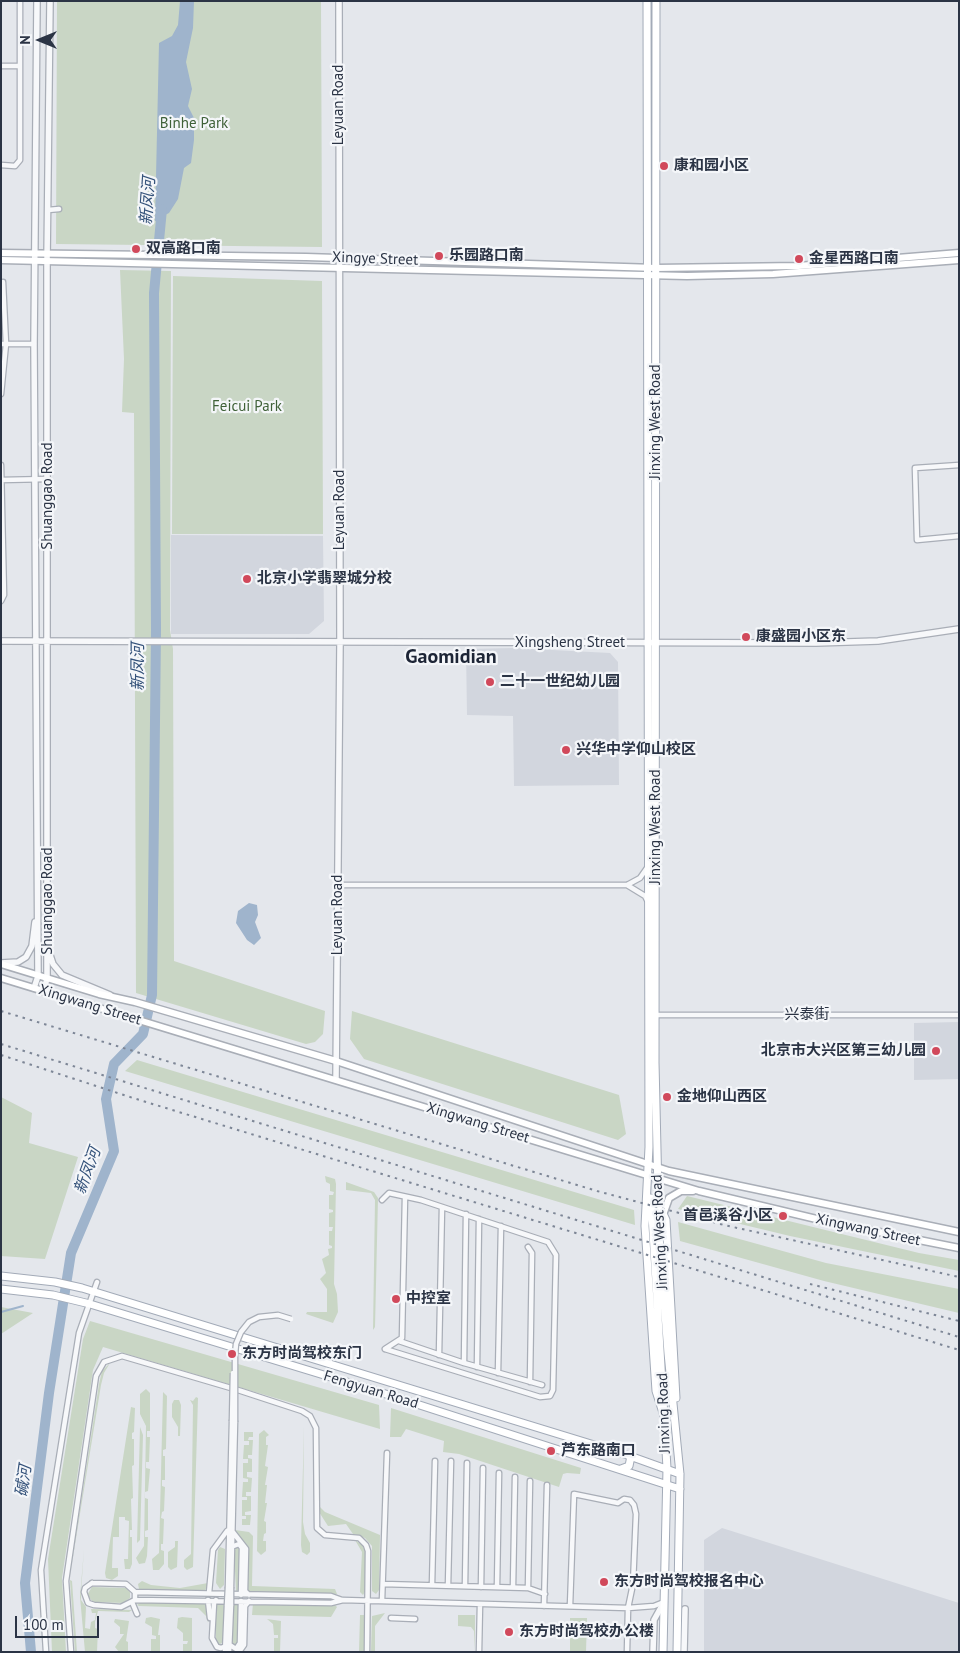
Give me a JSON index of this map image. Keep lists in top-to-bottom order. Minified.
{"streets":{"main road":["Xingye Street","Jinxing West Road","Xingwang Street","Fengyuan Road","Jinxing Road"],"street":["Leyuan Road","Shuanggao Road","Xingsheng Street","兴泰街"]},"crossings":[["Leyuan Road","Xingye Street"],["Leyuan Road","Xingsheng Street"],["Leyuan Road","Xingwang Street"],["Xingye Street","Jinxing West Road"],["Xingye Street","Shuanggao Road"],["Jinxing West Road","Xingsheng Street"],["Jinxing West Road","Xingwang Street"],["Jinxing West Road","兴泰街"],["Jinxing West Road","Fengyuan Road"],["Jinxing West Road","Jinxing Road"],["Shuanggao Road","Xingsheng Street"],["Shuanggao Road","Xingwang Street"],["Fengyuan Road","Jinxing Road"]],"districts":["Gaomidian"],"water":["新凤河","碱河"],"parks":["Binhe Park","Feicui Park"],"places":["康和园小区","双高路口南","乐园路口南","金星西路口南","北京小学翡翠城分校","康盛园小区东","二十一世纪幼儿园","兴华中学仰山校区","北京市大兴区第三幼儿园","金地仰山西区","首邑溪谷小区","中控室","东方时尚驾校东门","芦东路南口","东方时尚驾校报名中心","东方时尚驾校办公楼"],"scale_bar":"100 m","north":"left"}
